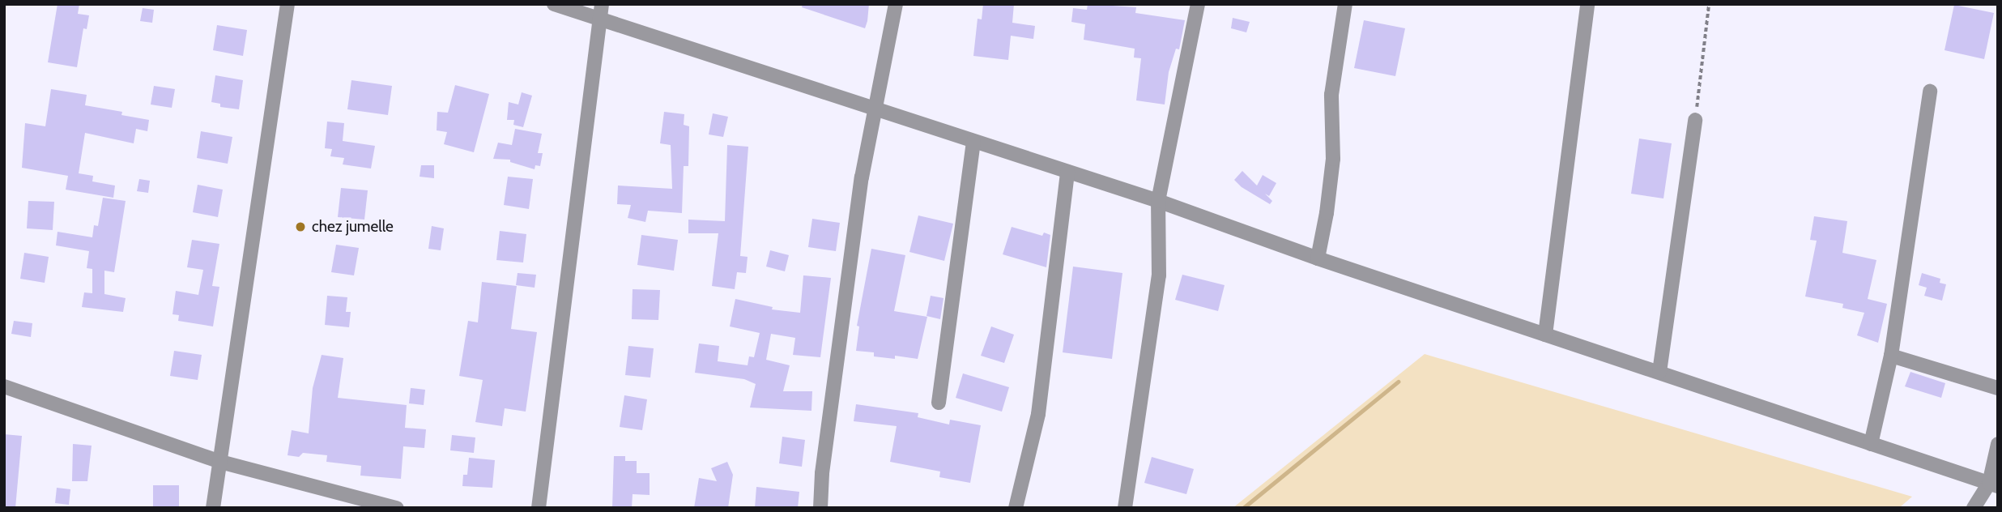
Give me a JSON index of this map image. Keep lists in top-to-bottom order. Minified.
{"places":["chez jumelle"]}
